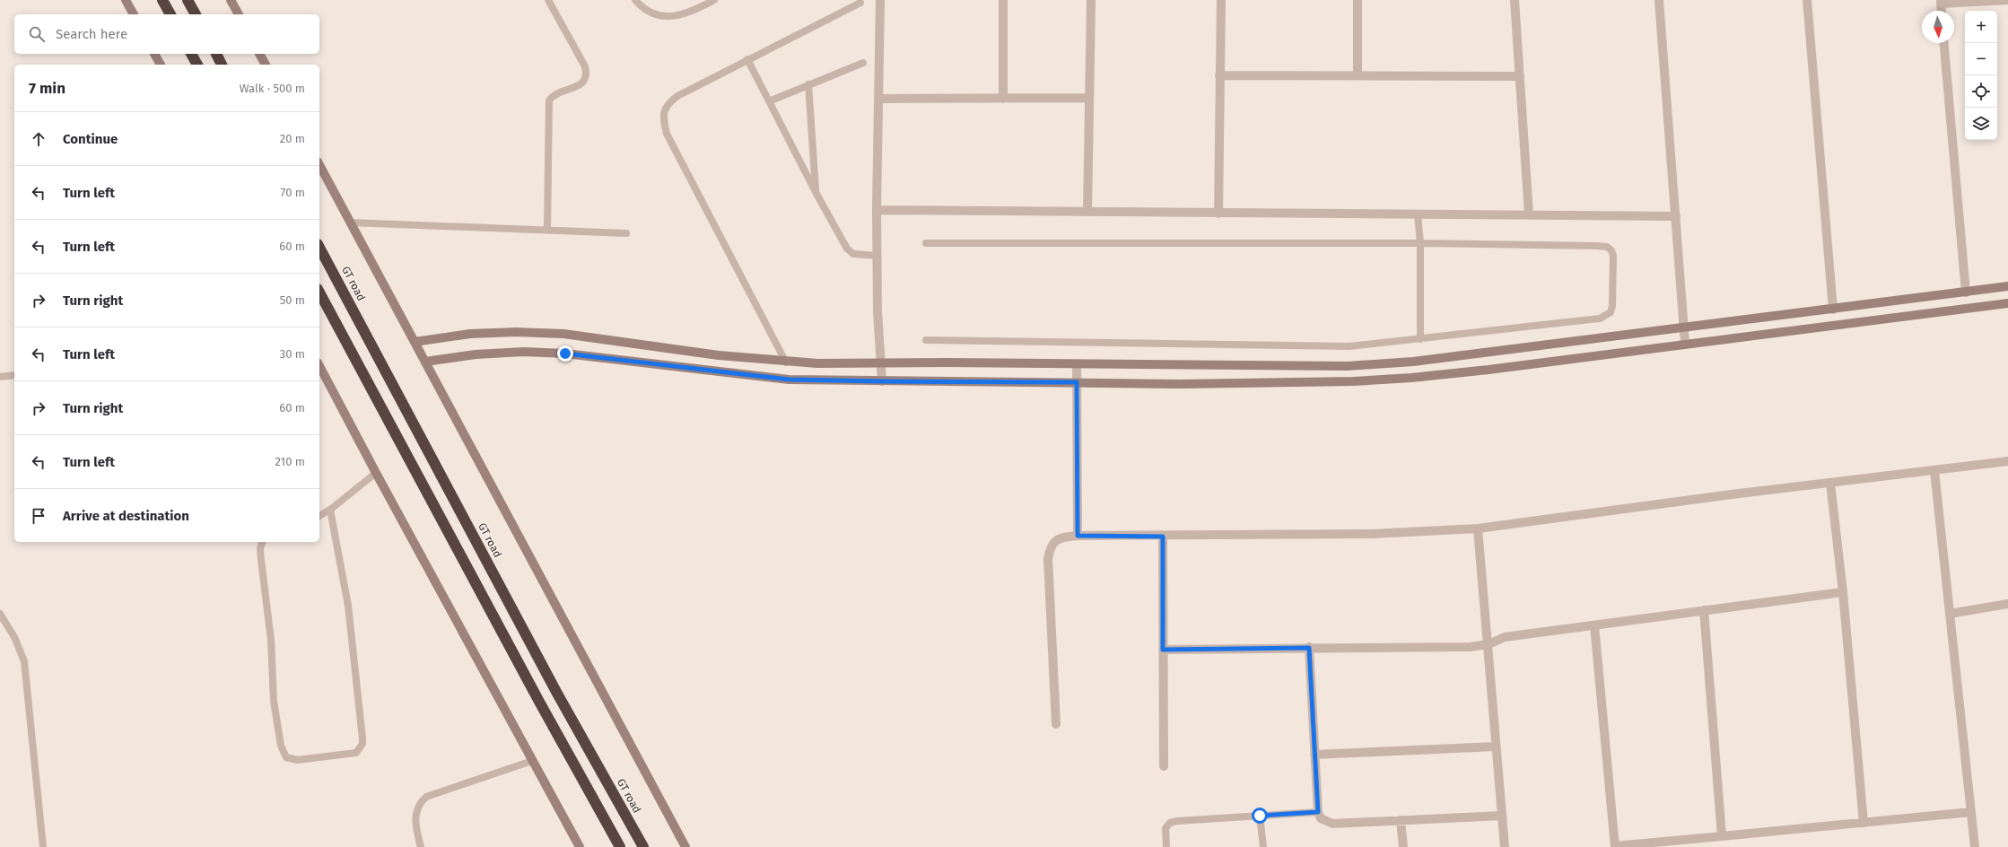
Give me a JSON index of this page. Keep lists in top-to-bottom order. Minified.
{"streets":{"highway":["GT road"]},"north":"bottom","page":{"map_buttons":["+","−"],"search":"Search here","heading":["7 min","Walk · 500 m"],"list":[["Continue","20 m"],["Turn left","70 m"],["Turn left","60 m"],["Turn right","50 m"],["Turn left","30 m"],["Turn right","60 m"],["Turn left","210 m"],"Arrive at destination"]}}
